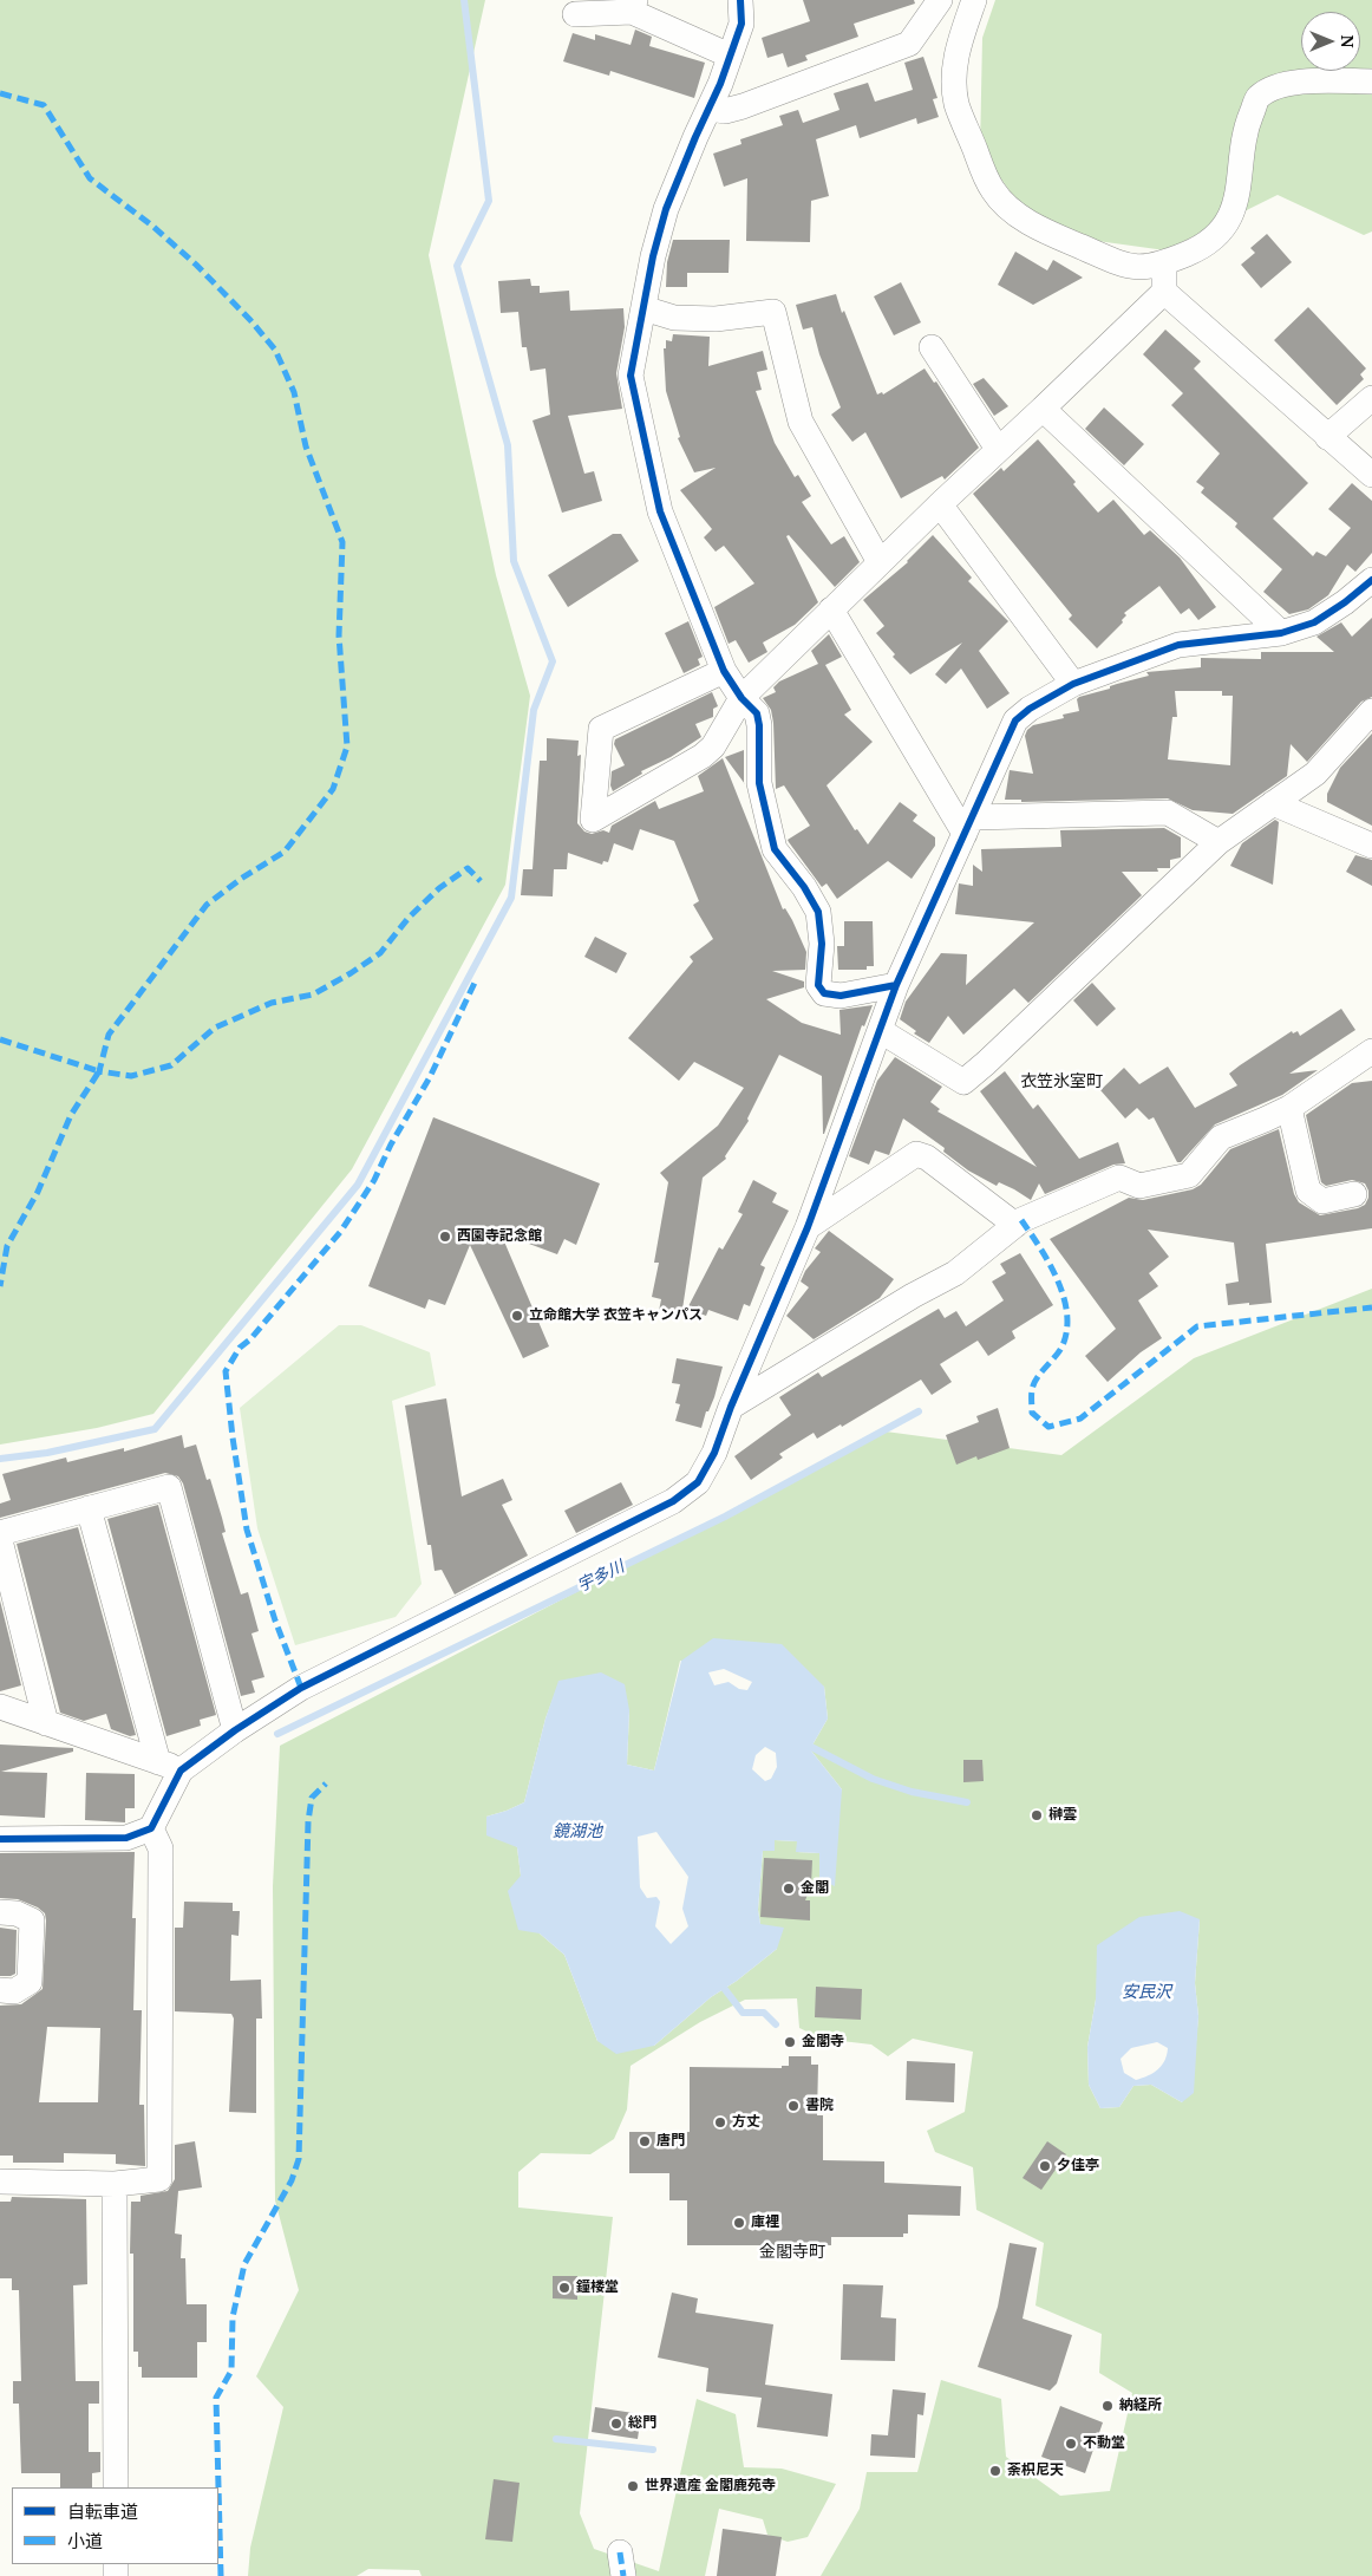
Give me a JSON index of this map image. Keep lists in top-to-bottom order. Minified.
{"districts":["衣笠氷室町","金閣寺町"],"water":["宇多川","鏡湖池","安民沢"],"places":["西園寺記念館","立命館大学 衣笠キャンパス","榊雲","金閣","金閣寺","書院","方丈","唐門","夕佳亭","庫裡","鐘楼堂","納経所","総門","不動堂","荼枳尼天","世界遺産 金閣鹿苑寺"],"legend":["自転車道","小道"],"north":"right"}
